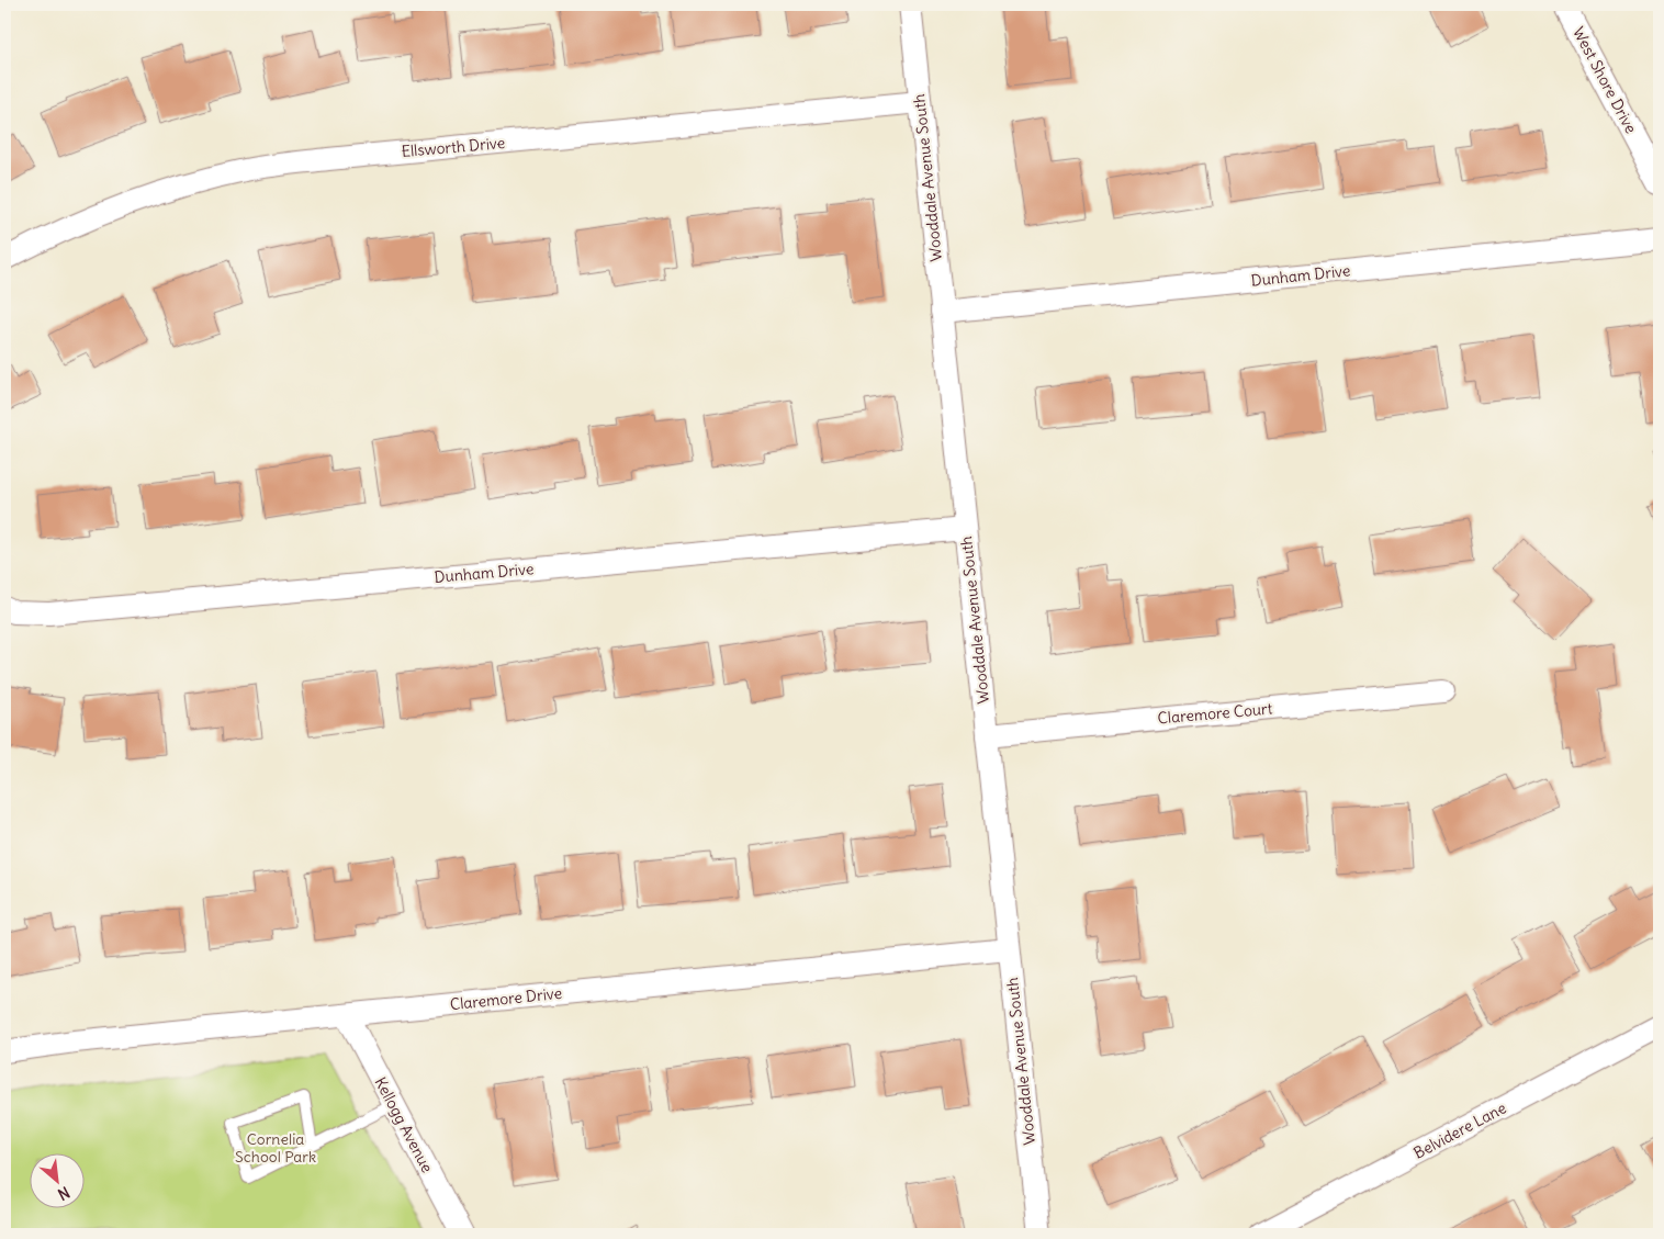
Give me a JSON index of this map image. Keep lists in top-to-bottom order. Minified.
{"streets":{"street":["West Shore Drive","Ellsworth Drive","Wooddale Avenue South","Dunham Drive","Claremore Court","Claremore Drive","Kellogg Avenue","Belvidere Lane"]},"crossings":[["Ellsworth Drive","Wooddale Avenue South"],["Wooddale Avenue South","Dunham Drive"],["Wooddale Avenue South","Claremore Court"],["Wooddale Avenue South","Claremore Drive"],["Claremore Drive","Kellogg Avenue"]],"parks":["Cornelia School Park"],"north":"bottom right"}
